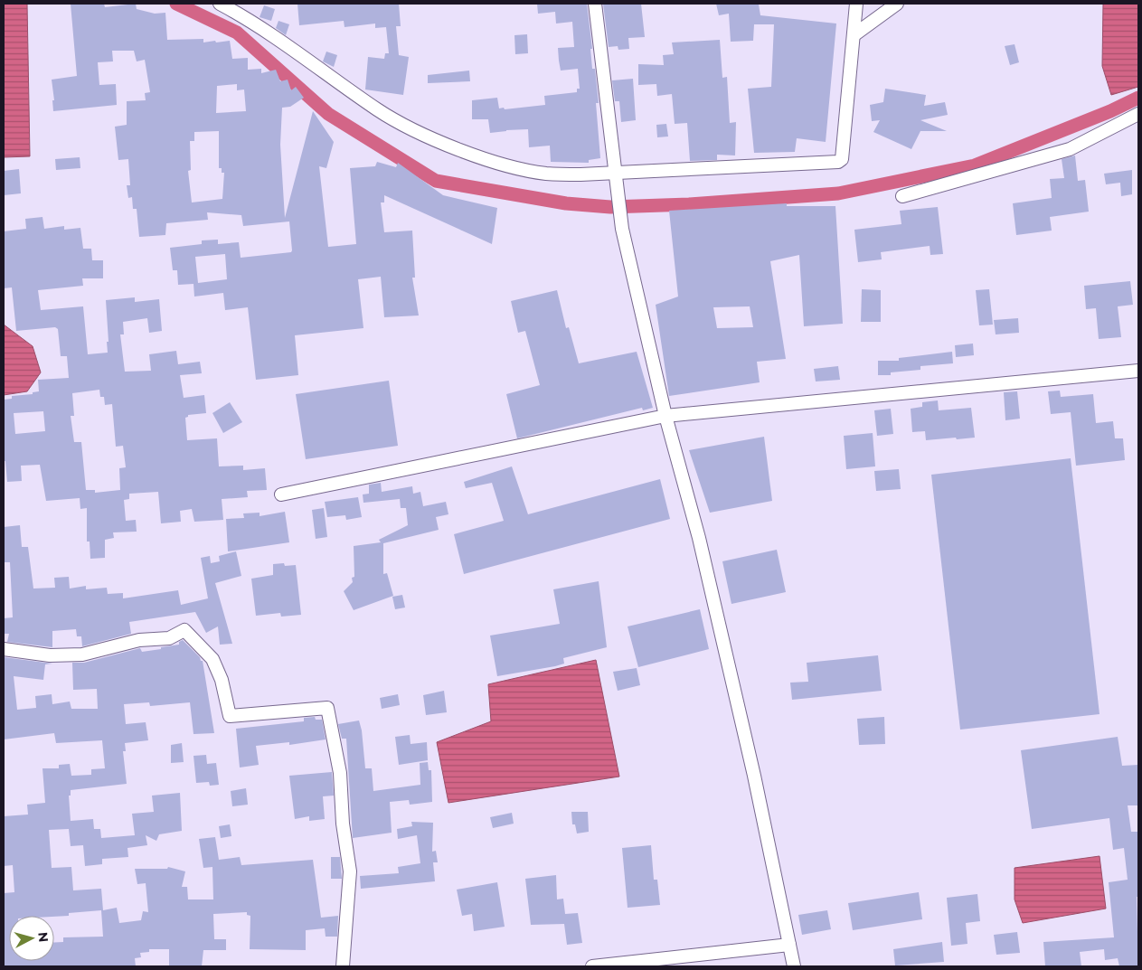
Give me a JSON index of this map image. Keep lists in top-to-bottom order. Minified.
{"north":"right"}
